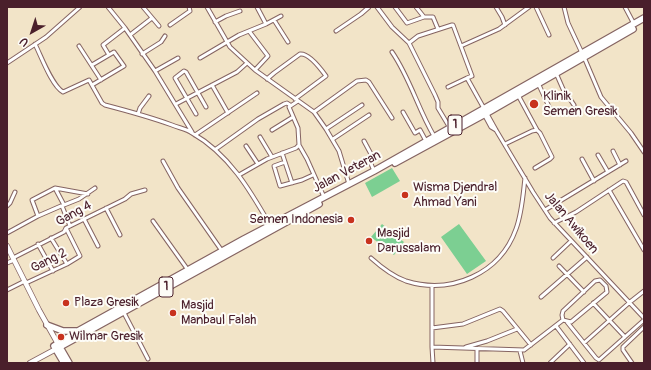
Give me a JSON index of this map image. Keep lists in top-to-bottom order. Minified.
{"streets":{"highway":["1","Jalan Veteran"],"street":["Gang 4","Jalan Awikoen","Gang 2"]},"crossings":[["Jalan Veteran","Jalan Awikoen"],["Gang 4","Gang 2"]],"places":["Klinik Semen Gresik","Wisma Djendral Ahmad Yani","Semen Indonesia","Masjid Darussalam","Plaza Gresik","Masjid Manbaul Falah","Wilmar Gresik"],"north":"bottom left"}
